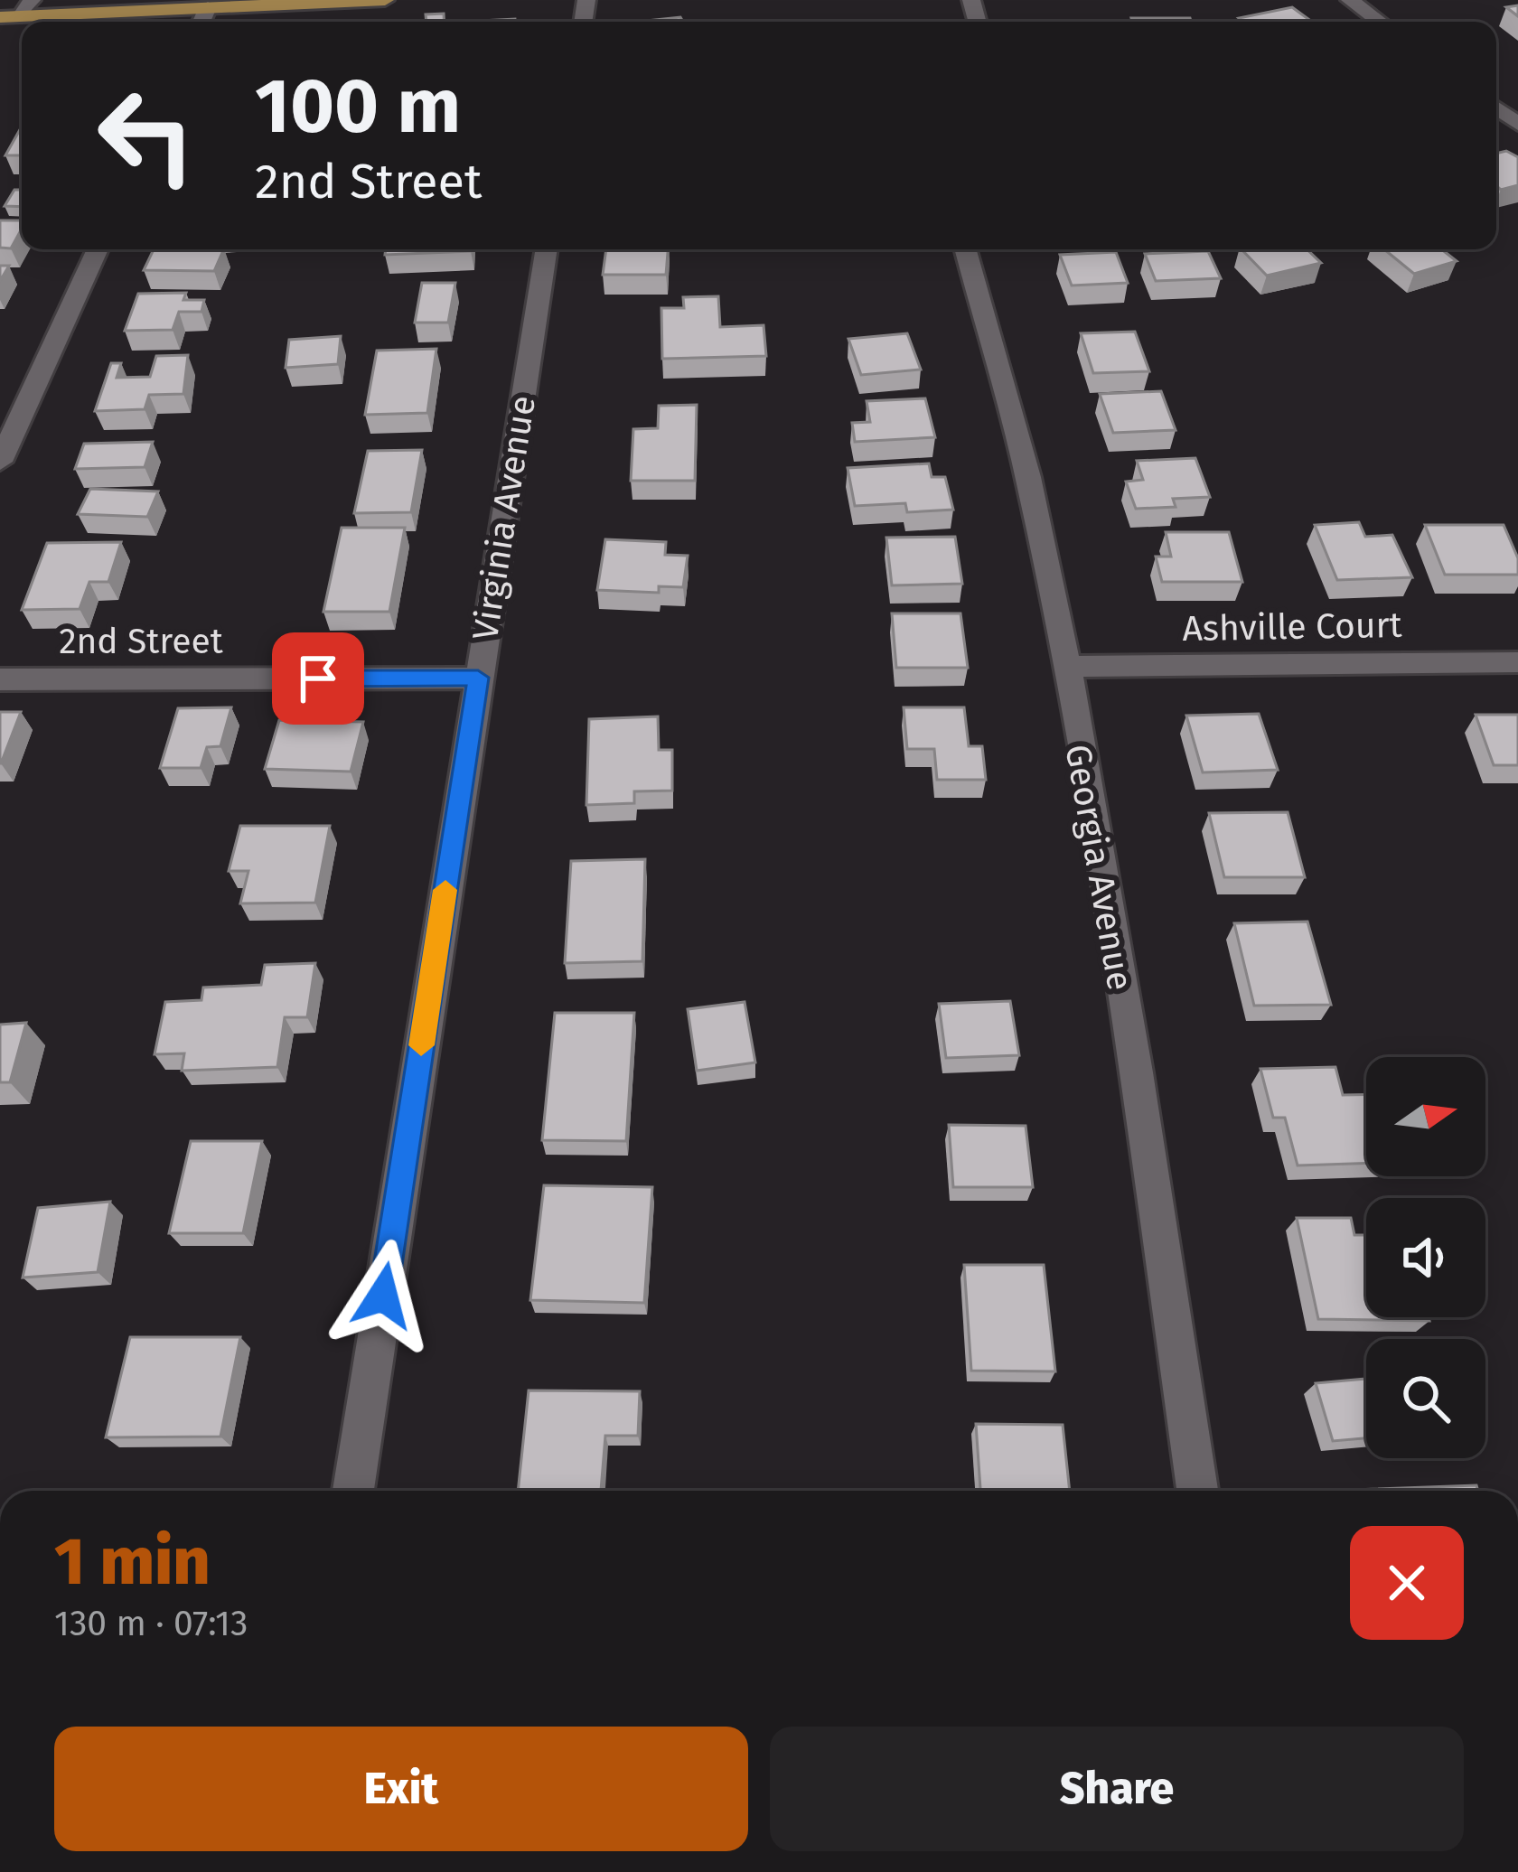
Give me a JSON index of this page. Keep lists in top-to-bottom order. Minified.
{"streets":{"street":["Virginia Avenue","Ashville Court","2nd Street","Georgia Avenue"]},"crossings":[["Virginia Avenue","2nd Street"],["Ashville Court","Georgia Avenue"]],"north":"right","page":{"turn":["100 m","2nd Street"],"heading":["1 min","130 m · 07:13"],"buttons":["Exit","Share"]}}
